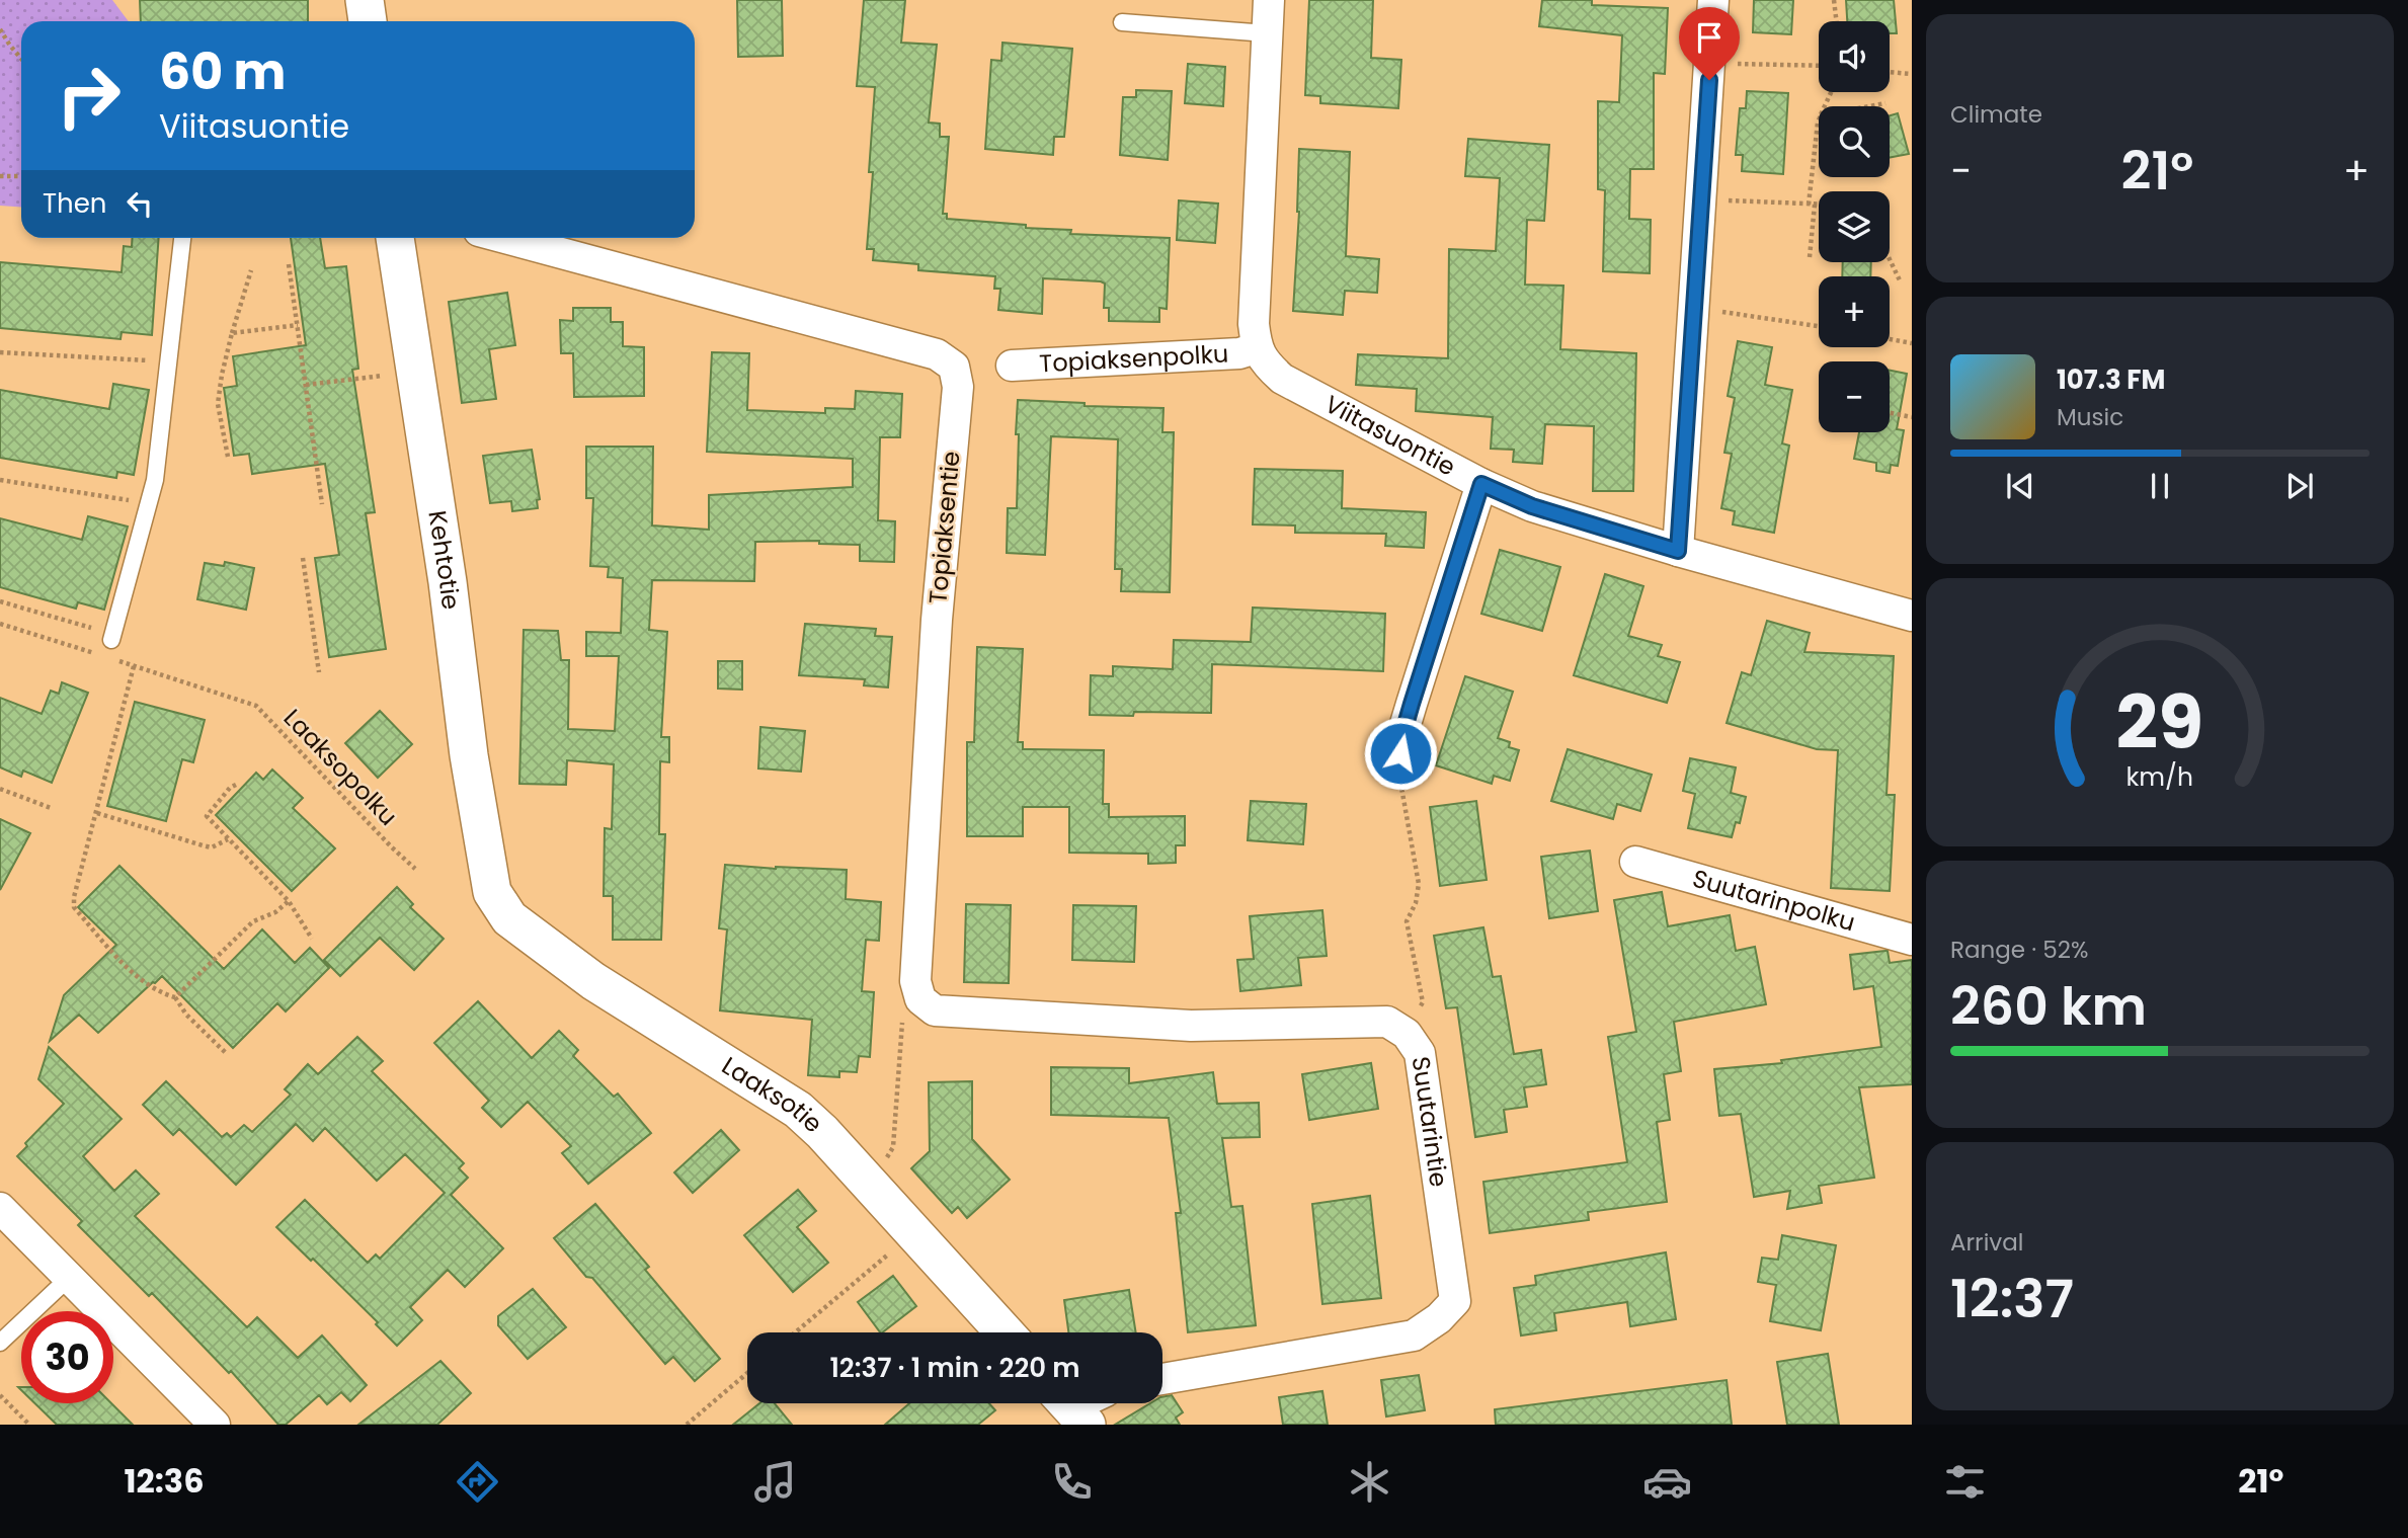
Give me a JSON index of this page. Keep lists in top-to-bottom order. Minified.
{"streets":{"street":["Topiaksenpolku","Viitasuontie","Topiaksentie","Kehtotie","Suutarinpolku","Laaksotie","Suutarintie"],"path":["Laaksopolku"]},"crossings":[["Topiaksenpolku","Viitasuontie"],["Topiaksentie","Suutarintie"],["Kehtotie","Laaksotie"]],"page":{"tile":["Climate",["Range · 52%","260 km"],["Arrival","12:37"]],"map_buttons":["+","−"],"turn":["60 m","Viitasuontie"],"heat":["−","21°","+"],"then":"Then","song":["107.3 FM","Music"],"limit":"30","trip":"12:37 · 1 min · 220 m","tabs":["12:36","21°"],"gauge":["29","km/h"]}}
